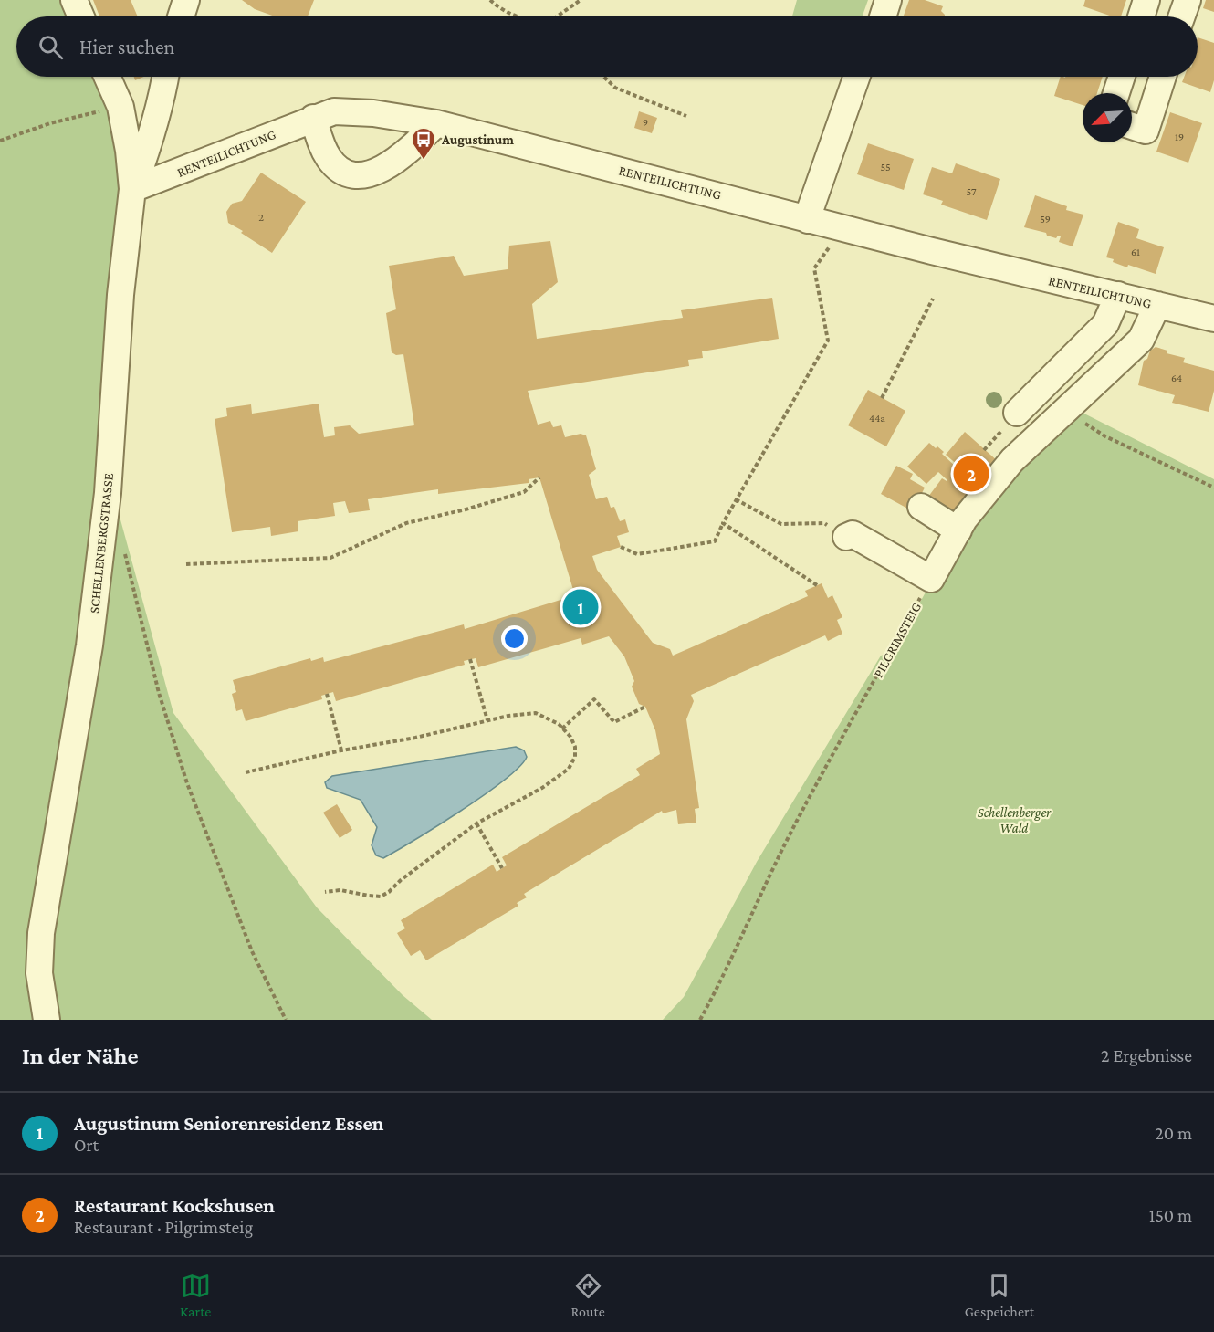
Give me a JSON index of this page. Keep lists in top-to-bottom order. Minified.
{"streets":{"street":["RENTEILICHTUNG","SCHELLENBERGSTRASSE"],"path":["PILGRIMSTEIG"]},"crossings":[["RENTEILICHTUNG","SCHELLENBERGSTRASSE"]],"parks":["Schellenberger Wald"],"places":{"bus stop":["Augustinum"]},"house_numbers":["9","19","55","57","2","59","61","64","44a"],"north":"bottom left","page":{"search":"Hier suchen","pins":["2","1"],"heading":["In der Nähe","2 Ergebnisse"],"list":[{"mark":"1","name":"Augustinum Seniorenresidenz Essen","note":"Ort","value":"20 m"},{"mark":"2","name":"Restaurant Kockshusen","note":"Restaurant · Pilgrimsteig","value":"150 m"}],"nav":["Karte","Route","Gespeichert"]}}
